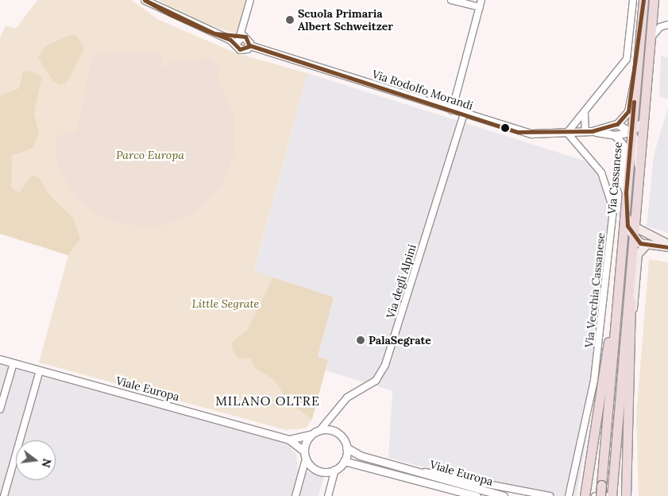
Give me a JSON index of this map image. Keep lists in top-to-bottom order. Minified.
{"streets":{"main road":["Via Cassanese"],"street":["Via Rodolfo Morandi","Via degli Alpini","Via Vecchia Cassanese","Viale Europa"]},"crossings":[["Via Rodolfo Morandi","Via Cassanese"],["Via Rodolfo Morandi","Via degli Alpini"],["Via Rodolfo Morandi","Via Vecchia Cassanese"],["Via degli Alpini","Viale Europa"]],"districts":["MILANO OLTRE"],"parks":["Parco Europa","Little Segrate"],"places":["Scuola Primaria Albert Schweitzer","PalaSegrate"],"north":"right"}
